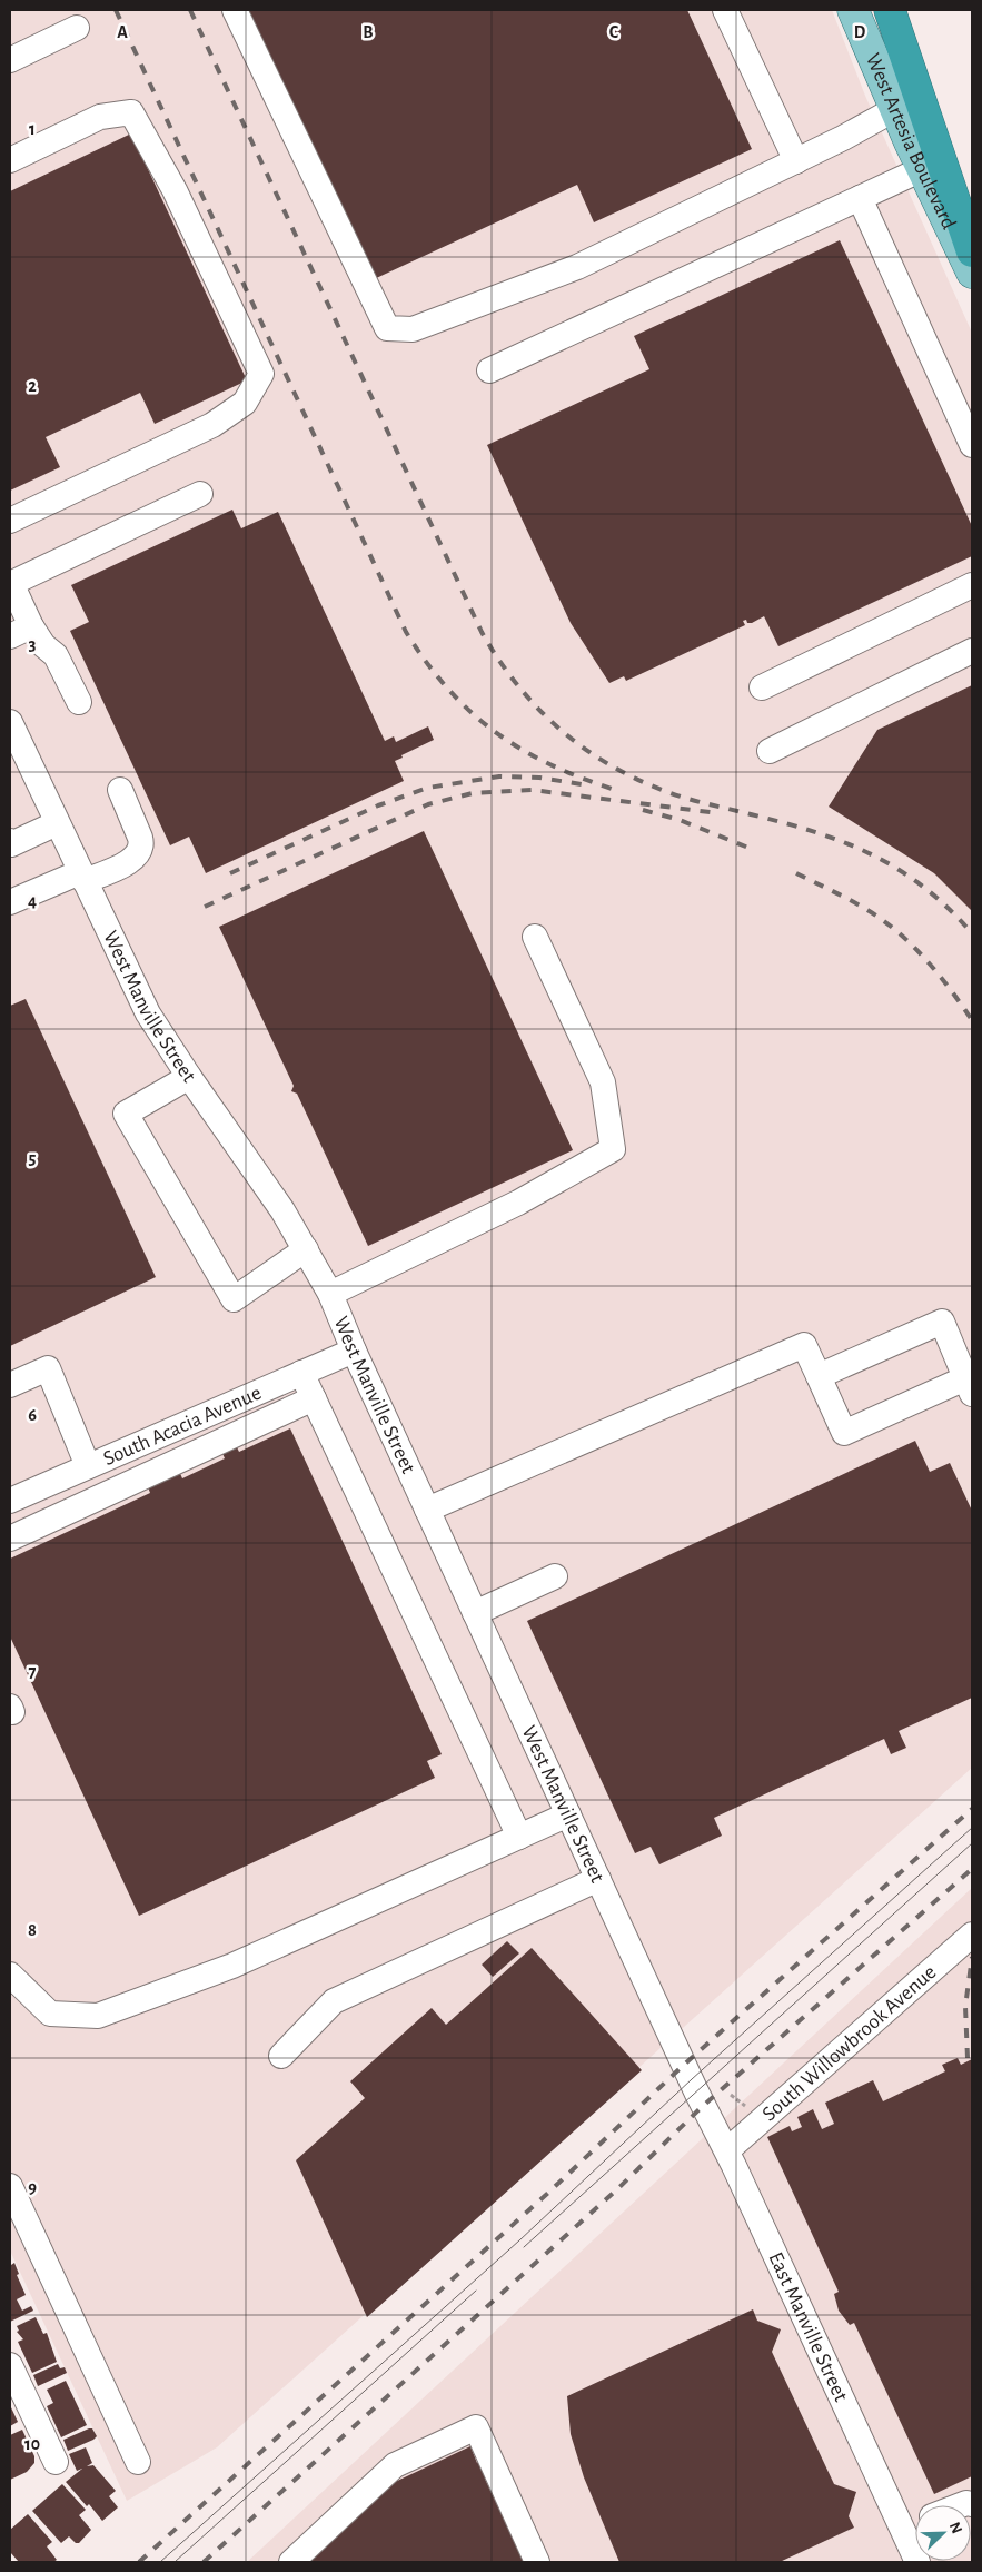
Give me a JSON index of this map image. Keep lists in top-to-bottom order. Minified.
{"streets":{"main road":["West Artesia Boulevard"],"street":["West Manville Street","South Acacia Avenue","South Willowbrook Avenue","East Manville Street"]},"crossings":[["West Manville Street","South Acacia Avenue"],["West Manville Street","East Manville Street"],["South Willowbrook Avenue","East Manville Street"]],"north":"top right","grid":{"columns":["A","B","C","D"],"rows":["1","2","3","4","5","6","7","8","9","10"]}}
